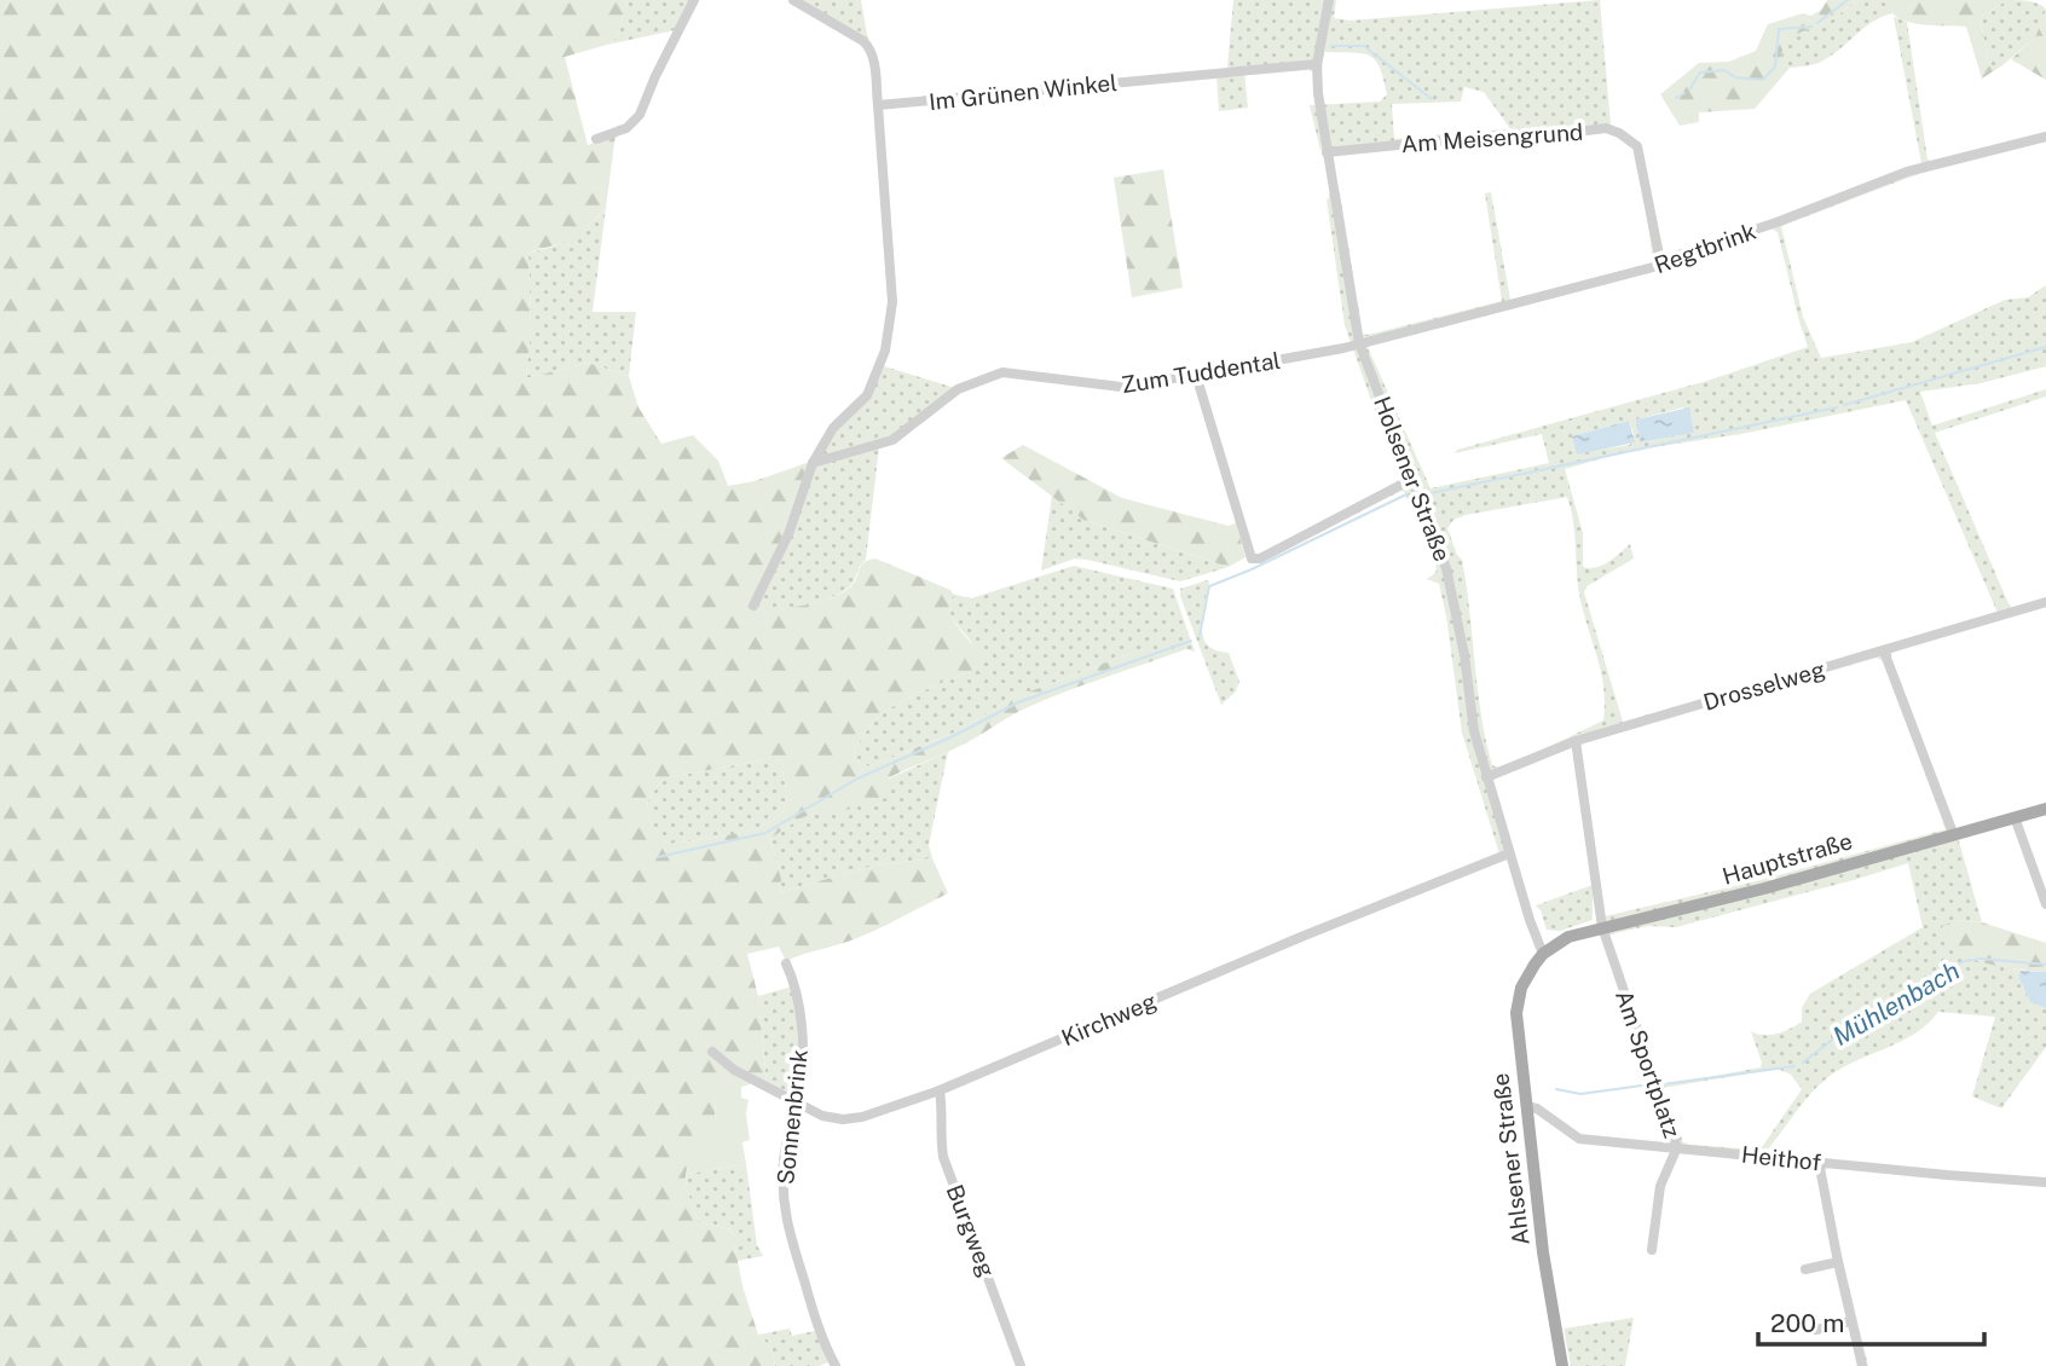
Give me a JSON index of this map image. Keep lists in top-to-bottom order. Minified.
{"streets":{"main road":["Hauptstraße","Ahlsener Straße"],"street":["Im Grünen Winkel","Am Meisengrund","Regtbrink","Zum Tuddental","Holsener Straße","Drosselweg","Kirchweg","Am Sportplatz","Sonnenbrink","Heithof","Burgweg"]},"crossings":[["Im Grünen Winkel","Holsener Straße"],["Am Meisengrund","Regtbrink"],["Am Meisengrund","Holsener Straße"],["Regtbrink","Zum Tuddental"],["Regtbrink","Holsener Straße"],["Zum Tuddental","Holsener Straße"],["Holsener Straße","Drosselweg"],["Holsener Straße","Hauptstraße"],["Holsener Straße","Kirchweg"],["Holsener Straße","Ahlsener Straße"],["Drosselweg","Am Sportplatz"],["Hauptstraße","Am Sportplatz"],["Hauptstraße","Ahlsener Straße"],["Kirchweg","Sonnenbrink"],["Kirchweg","Burgweg"],["Am Sportplatz","Heithof"],["Heithof","Ahlsener Straße"]],"water":["Mühlenbach"],"scale_bar":"200 m"}
